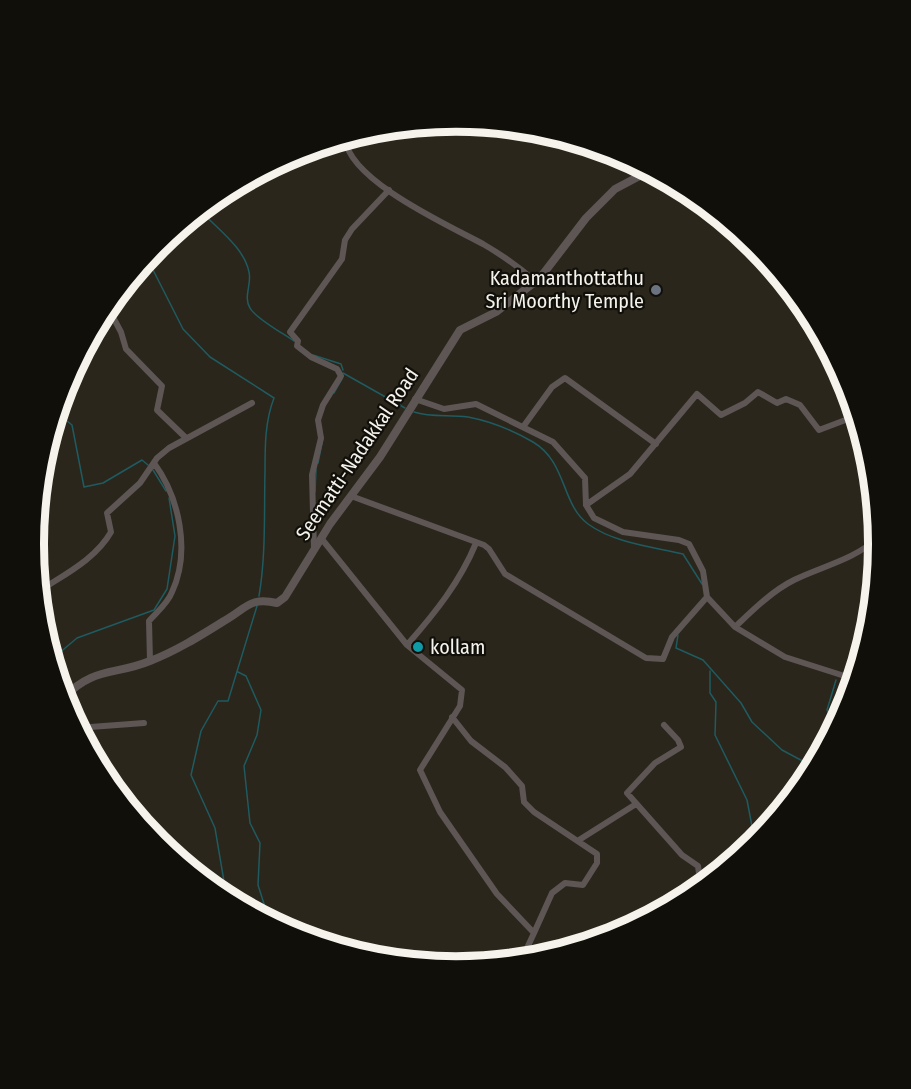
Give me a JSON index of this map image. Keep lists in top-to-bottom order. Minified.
{"streets":{"street":["Seematti-Nadakkal Road"]},"places":["Kadamanthottathu Sri Moorthy Temple","kollam"]}
